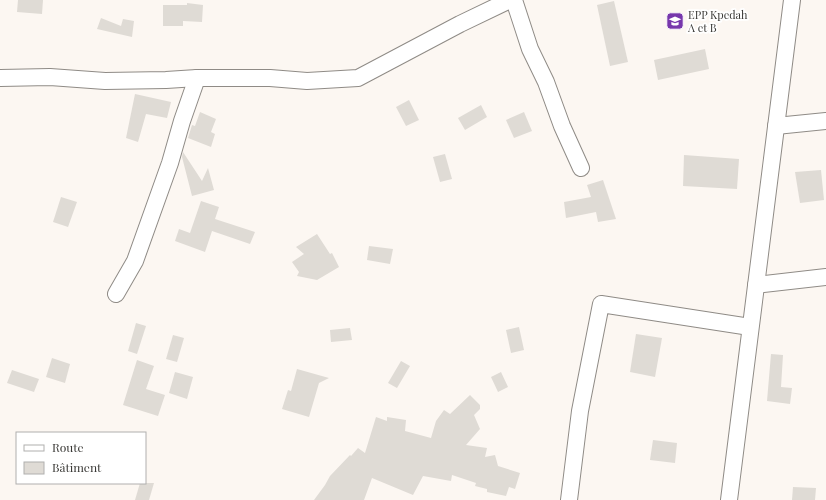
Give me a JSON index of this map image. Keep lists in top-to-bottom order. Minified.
{"places":{"school or university":["EPP Kpedah A et B"]},"legend":["Route","Bâtiment"]}
